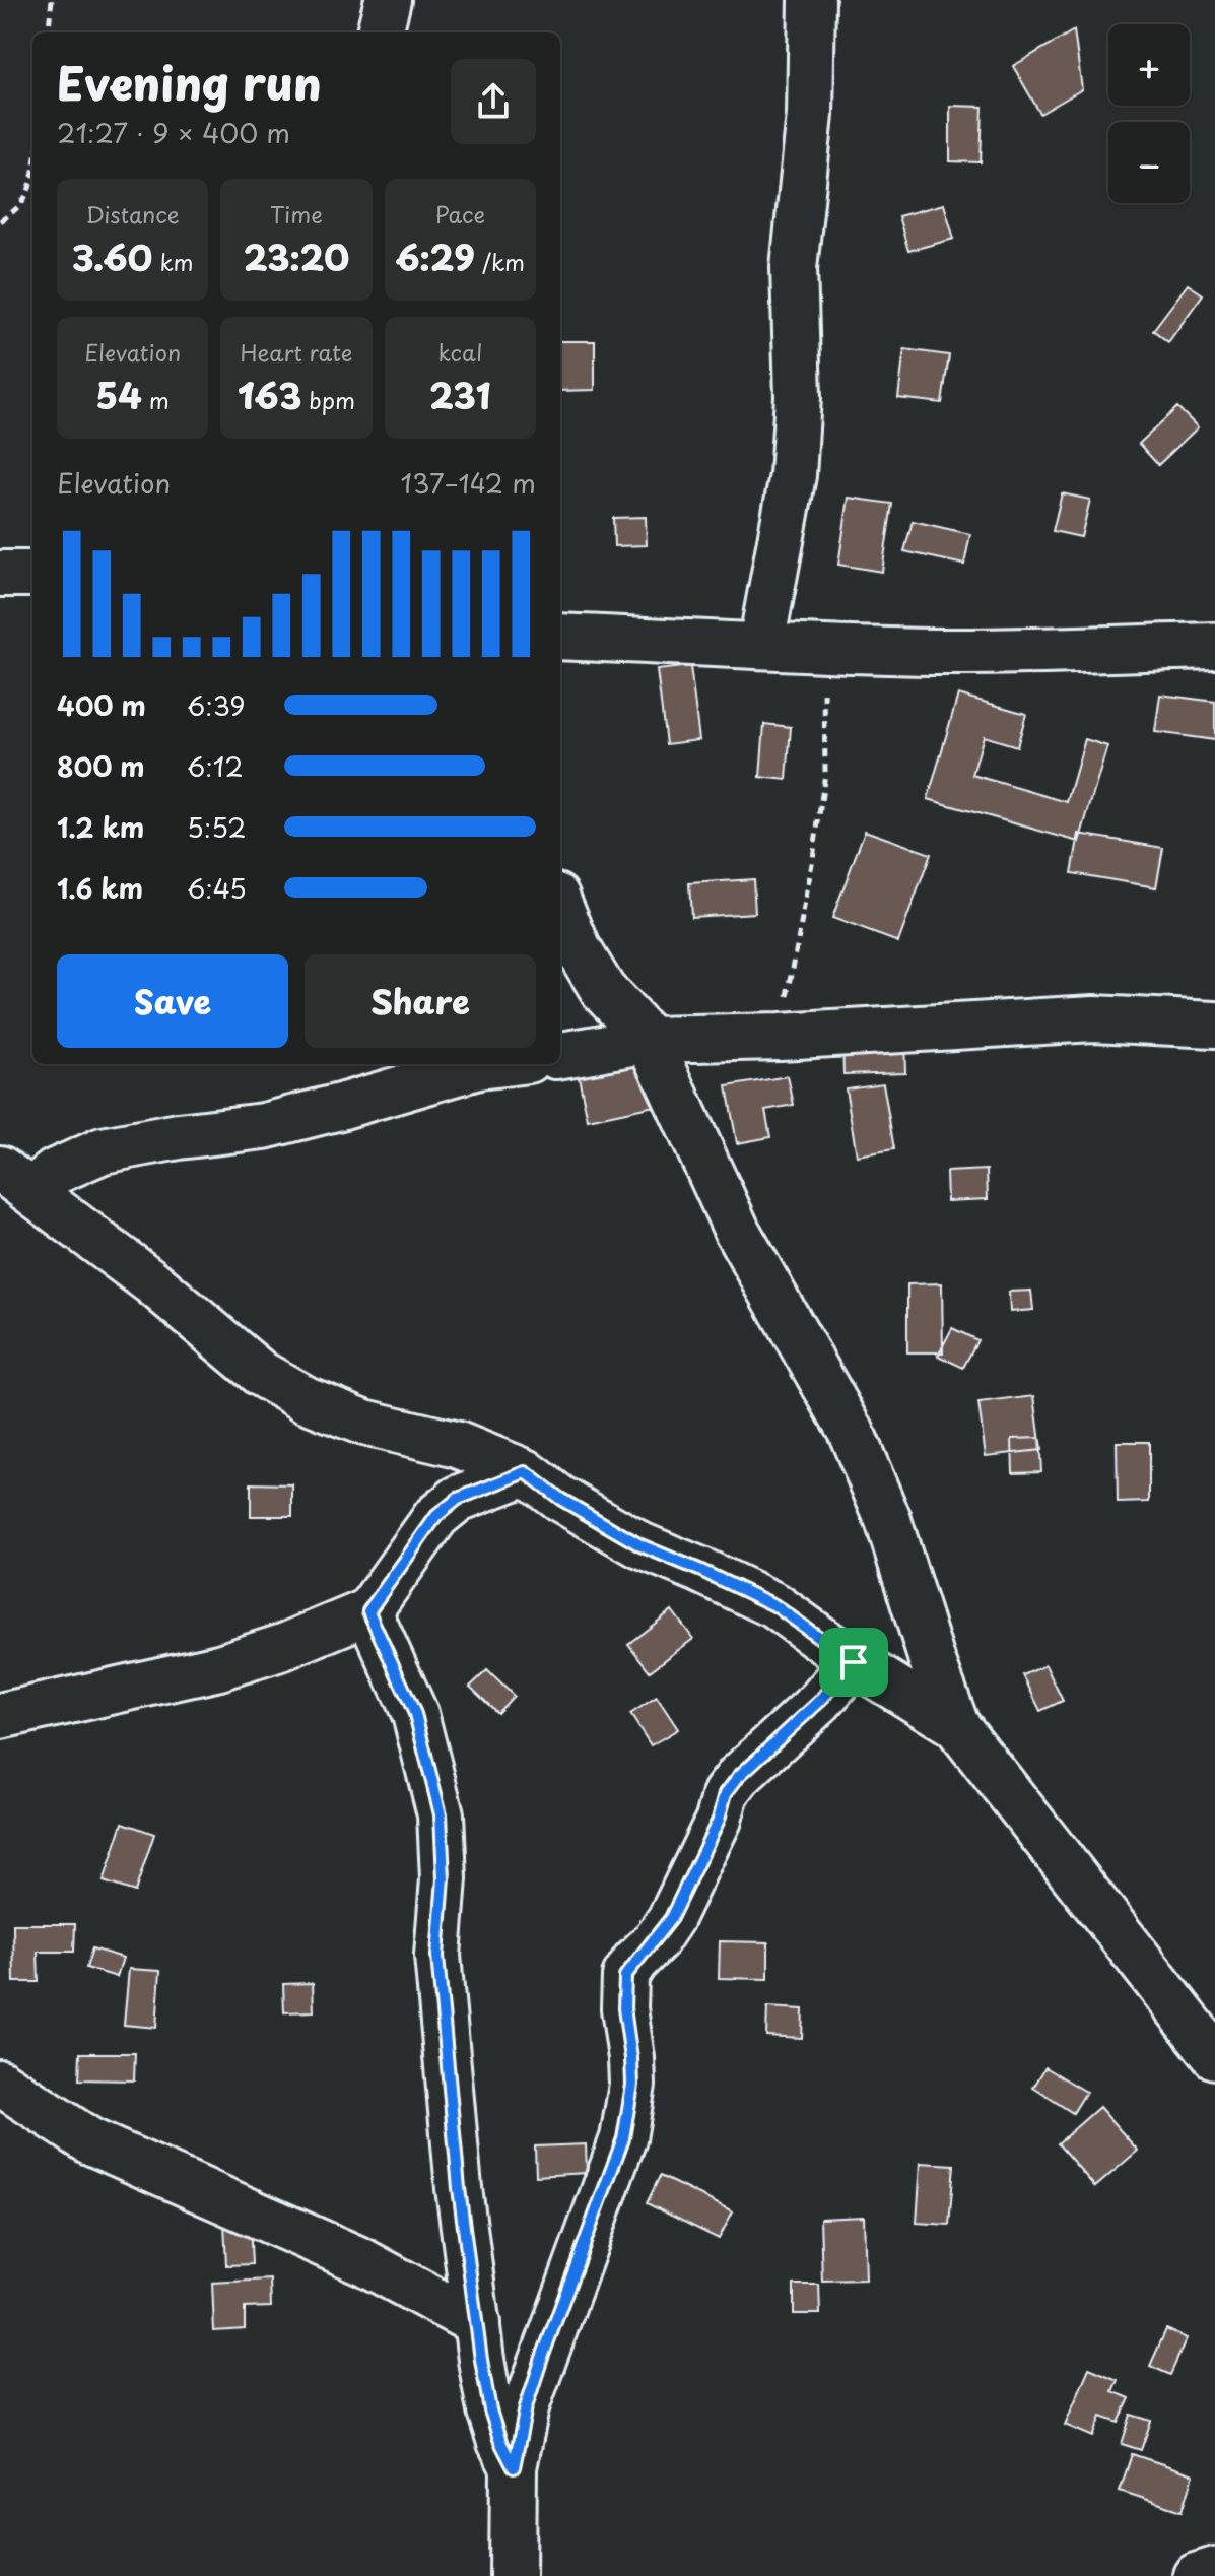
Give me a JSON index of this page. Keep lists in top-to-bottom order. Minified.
{"page":{"map_buttons":["+","−"],"heading":["Evening run","21:27 · 9 × 400 m"],"stats":[["Distance","3.60 km"],["Time","23:20"],["Pace","6:29 /km"],["Elevation","54 m"],["Heart rate","163 bpm"],["kcal","231"]],"chart":["Elevation","137–142 m"],"list":[{"name":"400 m","note":"6:39"},{"name":"800 m","note":"6:12"},{"name":"1.2 km","note":"5:52"},{"name":"1.6 km","note":"6:45"}],"buttons":["Save","Share"]}}
